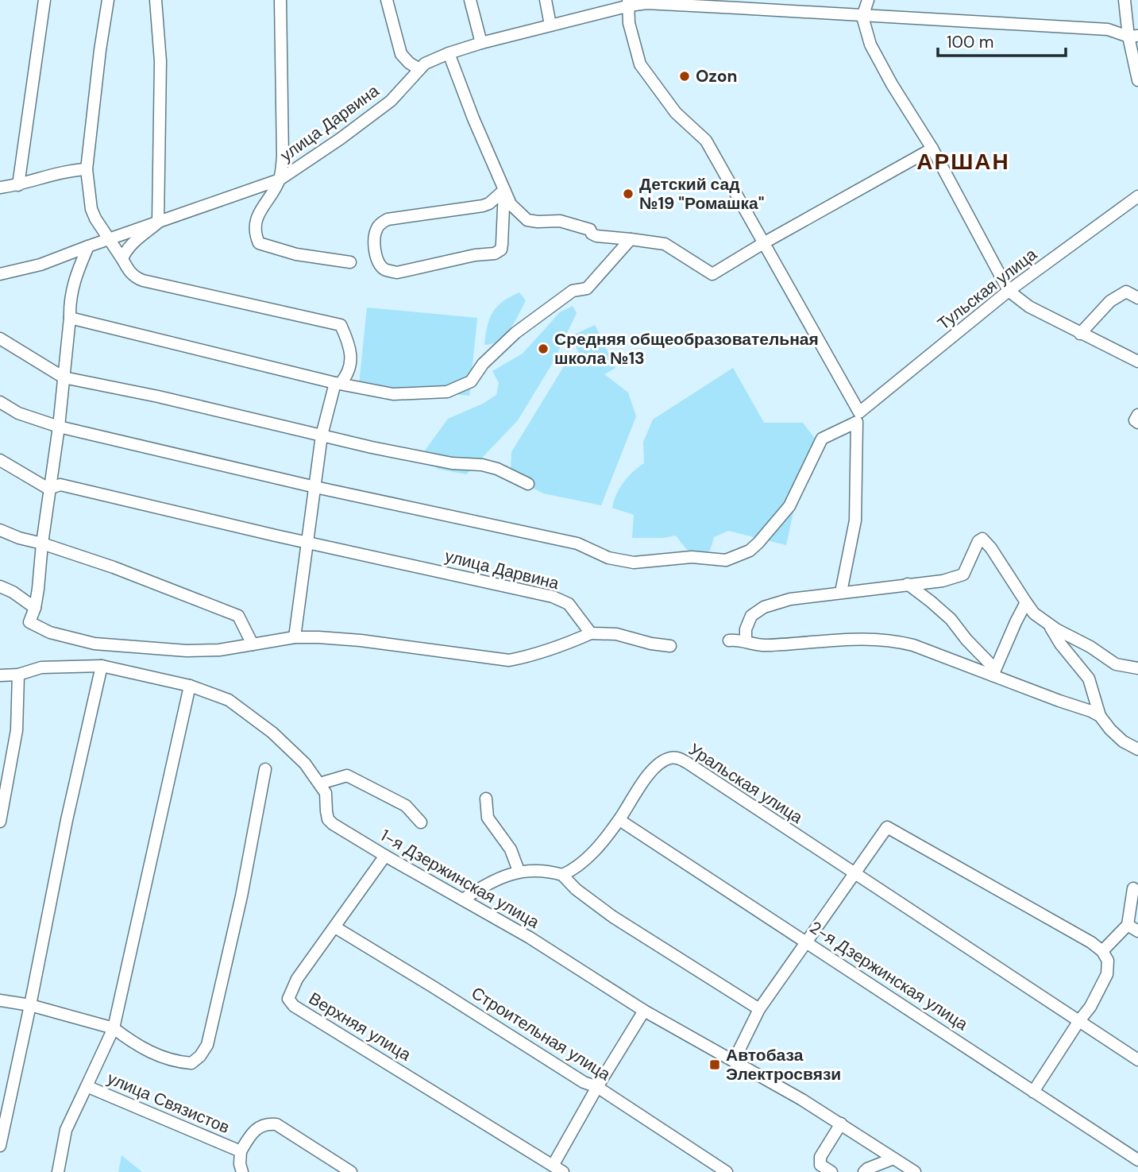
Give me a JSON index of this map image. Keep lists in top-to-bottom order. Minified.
{"streets":{"street":["улица Дарвина","Тульская улица","Уральская улица","1-я Дзержинская улица","2-я Дзержинская улица","Верхняя улица","Строительная улица","улица Связистов"]},"crossings":[["Уральская улица","2-я Дзержинская улица"],["1-я Дзержинская улица","Верхняя улица"],["Верхняя улица","Строительная улица"]],"districts":["АРШАН"],"places":{"other":["Ozon","Детский сад №19 \"Ромашка\"","Средняя общеобразовательная школа №13"],"transit":["Автобаза Электросвязи"]},"scale_bar":"100 m"}
